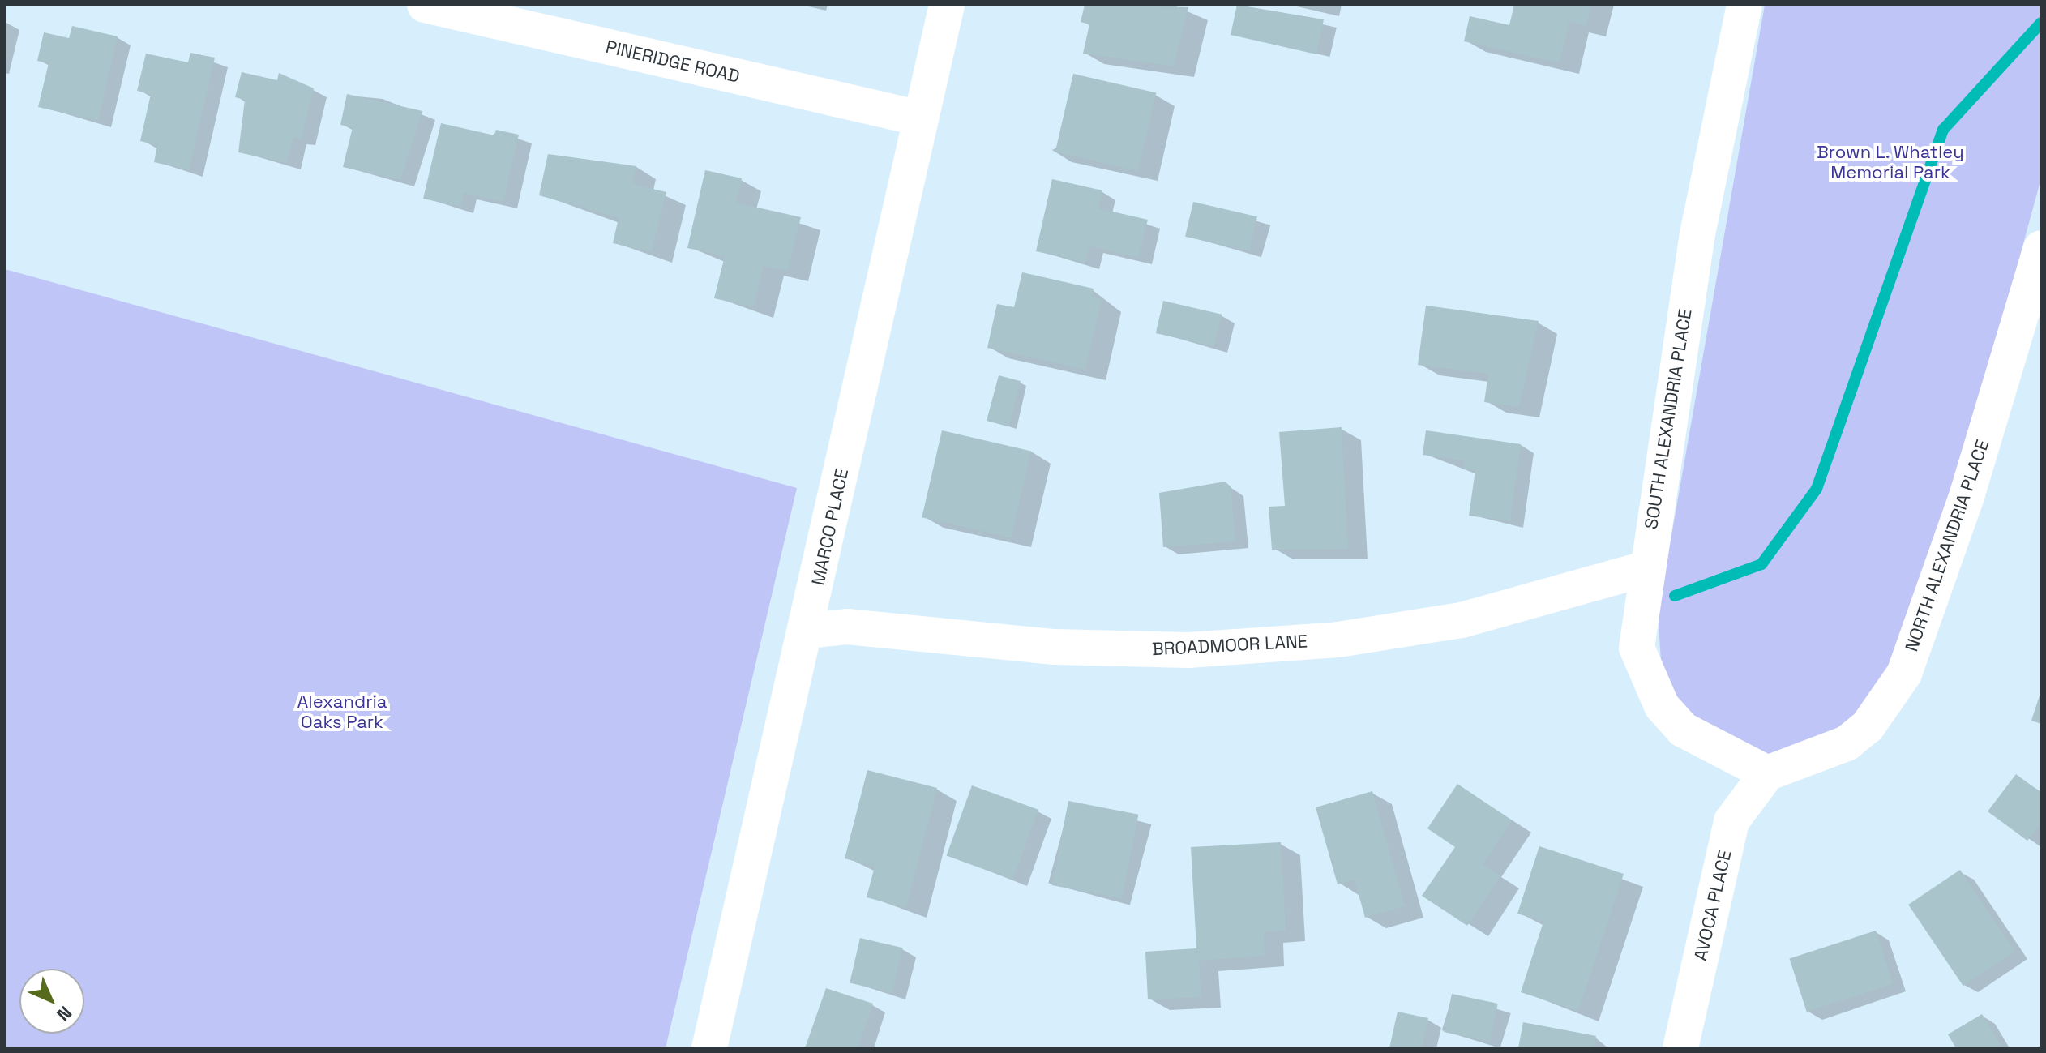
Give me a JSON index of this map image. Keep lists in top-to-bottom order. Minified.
{"streets":{"street":["PINERIDGE ROAD","SOUTH ALEXANDRIA PLACE","MARCO PLACE","NORTH ALEXANDRIA PLACE","BROADMOOR LANE","AVOCA PLACE"]},"crossings":[["PINERIDGE ROAD","MARCO PLACE"],["SOUTH ALEXANDRIA PLACE","NORTH ALEXANDRIA PLACE"],["SOUTH ALEXANDRIA PLACE","BROADMOOR LANE"],["SOUTH ALEXANDRIA PLACE","AVOCA PLACE"],["MARCO PLACE","BROADMOOR LANE"],["NORTH ALEXANDRIA PLACE","AVOCA PLACE"]],"parks":["Brown L. Whatley Memorial Park","Alexandria Oaks Park"],"north":"bottom right"}
